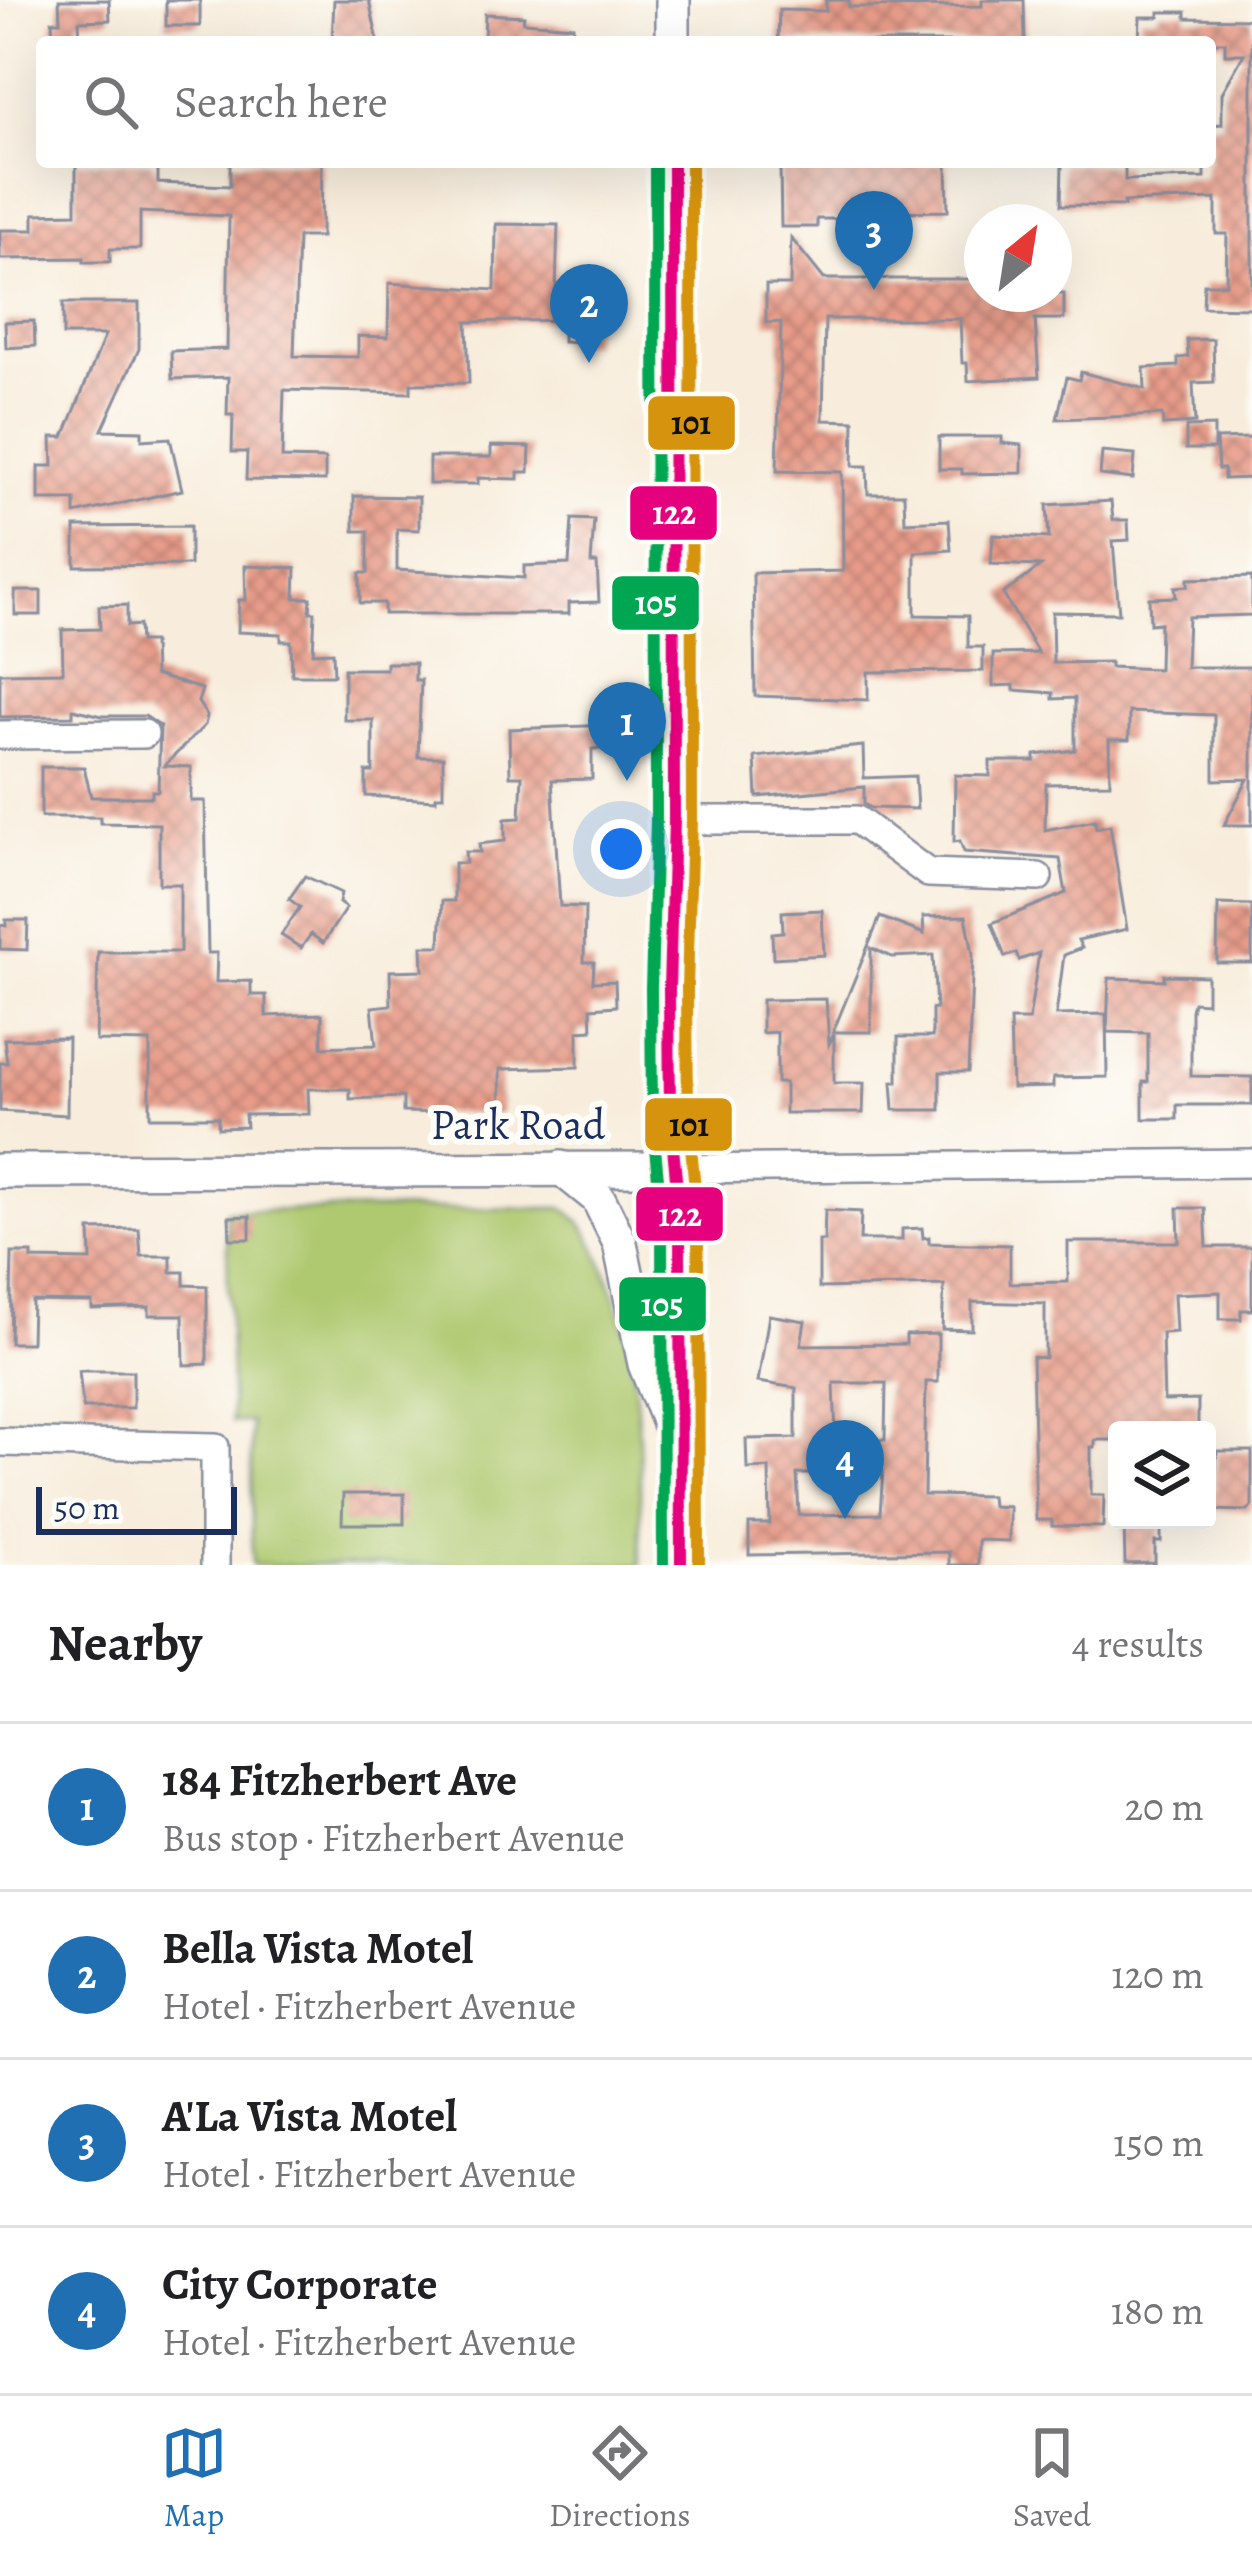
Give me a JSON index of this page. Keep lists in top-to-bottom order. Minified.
{"streets":{"main road":["Park Road"]},"lines":["transit line 122","transit line 105","transit line 101"],"scale_bar":"50 m","north":"top right","page":{"search":"Search here","pins":["3","2","1","4"],"scale":"50 m","heading":["Nearby","4 results"],"list":[{"mark":"1","name":"184 Fitzherbert Ave","note":"Bus stop · Fitzherbert Avenue","value":"20 m"},{"mark":"2","name":"Bella Vista Motel","note":"Hotel · Fitzherbert Avenue","value":"120 m"},{"mark":"3","name":"A'La Vista Motel","note":"Hotel · Fitzherbert Avenue","value":"150 m"},{"mark":"4","name":"City Corporate","note":"Hotel · Fitzherbert Avenue","value":"180 m"}],"nav":["Map","Directions","Saved"]}}
